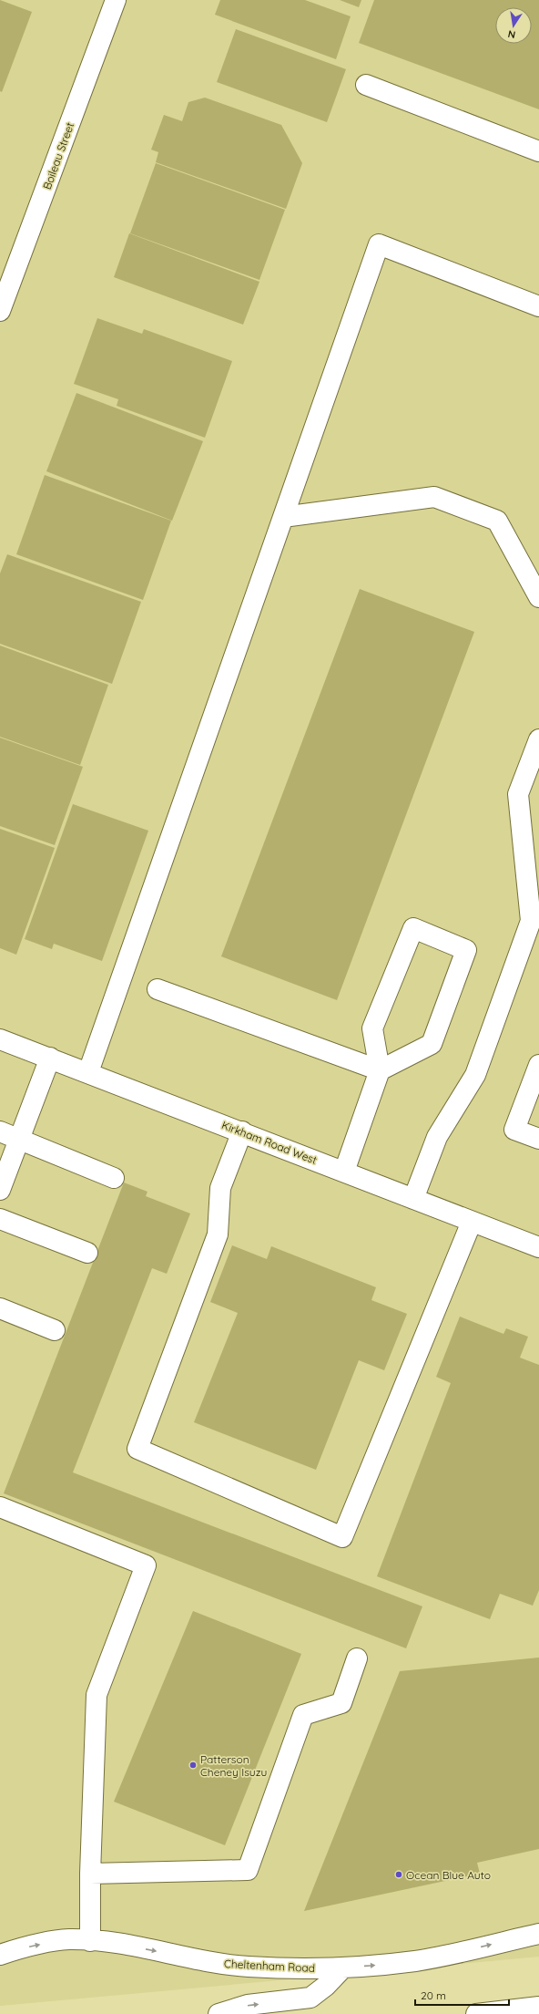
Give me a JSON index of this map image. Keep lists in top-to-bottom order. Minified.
{"streets":{"street":["Boileau Street","Kirkham Road West","Cheltenham Road"]},"places":["Patterson Cheney Isuzu","Ocean Blue Auto"],"scale_bar":"20 m","north":"bottom"}
